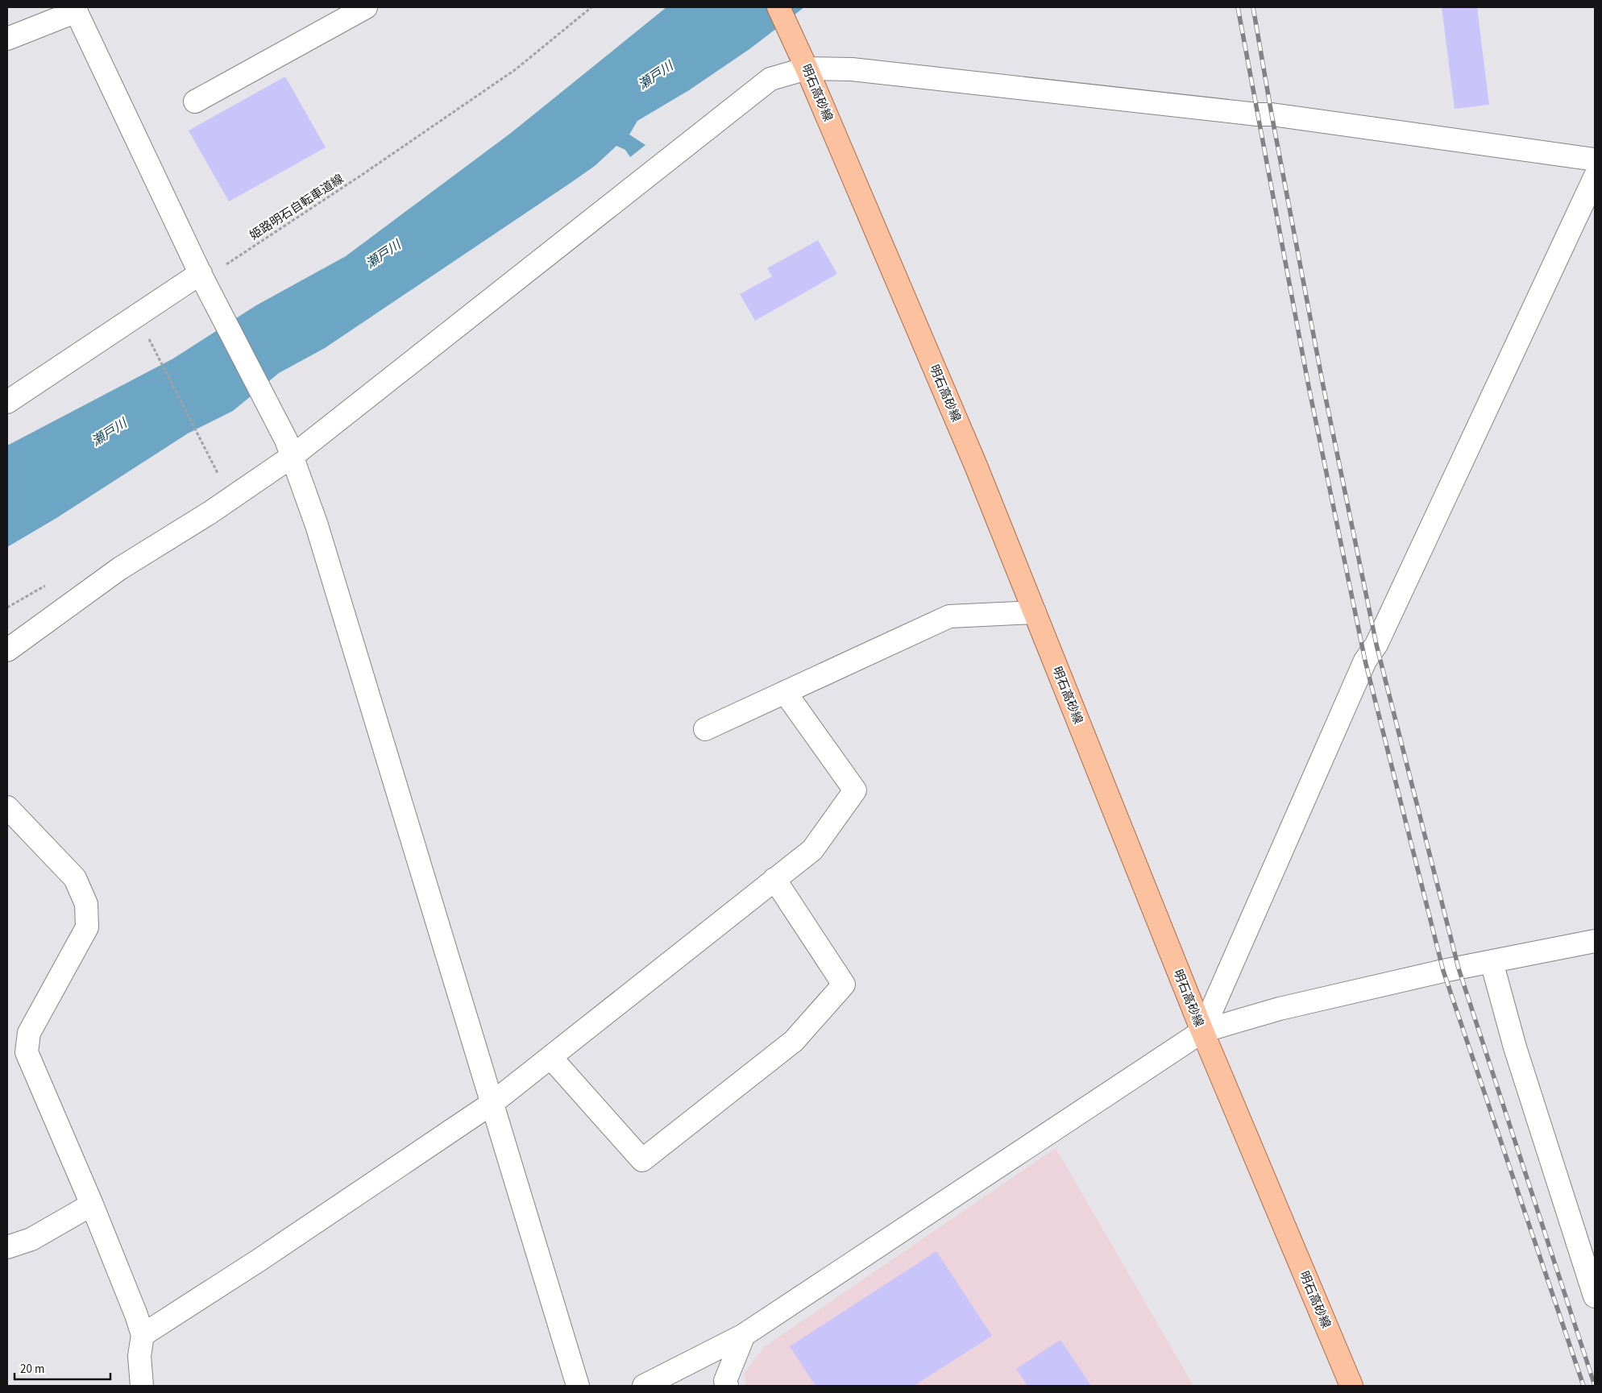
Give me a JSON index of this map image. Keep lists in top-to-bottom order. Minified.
{"streets":{"main road":["明石高砂線"],"path":["姫路明石自転車道線"]},"water":["瀬戸川"],"scale_bar":"20 m"}
